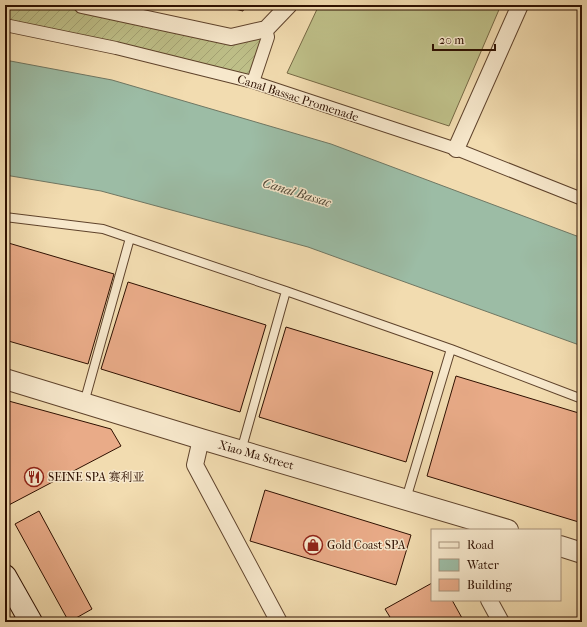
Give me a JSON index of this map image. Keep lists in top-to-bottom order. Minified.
{"streets":{"street":["Canal Bassac Promenade","Xiao Ma Street"]},"water":["Canal Bassac"],"places":{"restaurant":["SEINE SPA 赛利亚"],"shop":["Gold Coast SPA"]},"legend":["Road","Water","Building"],"scale_bar":"20 m"}
